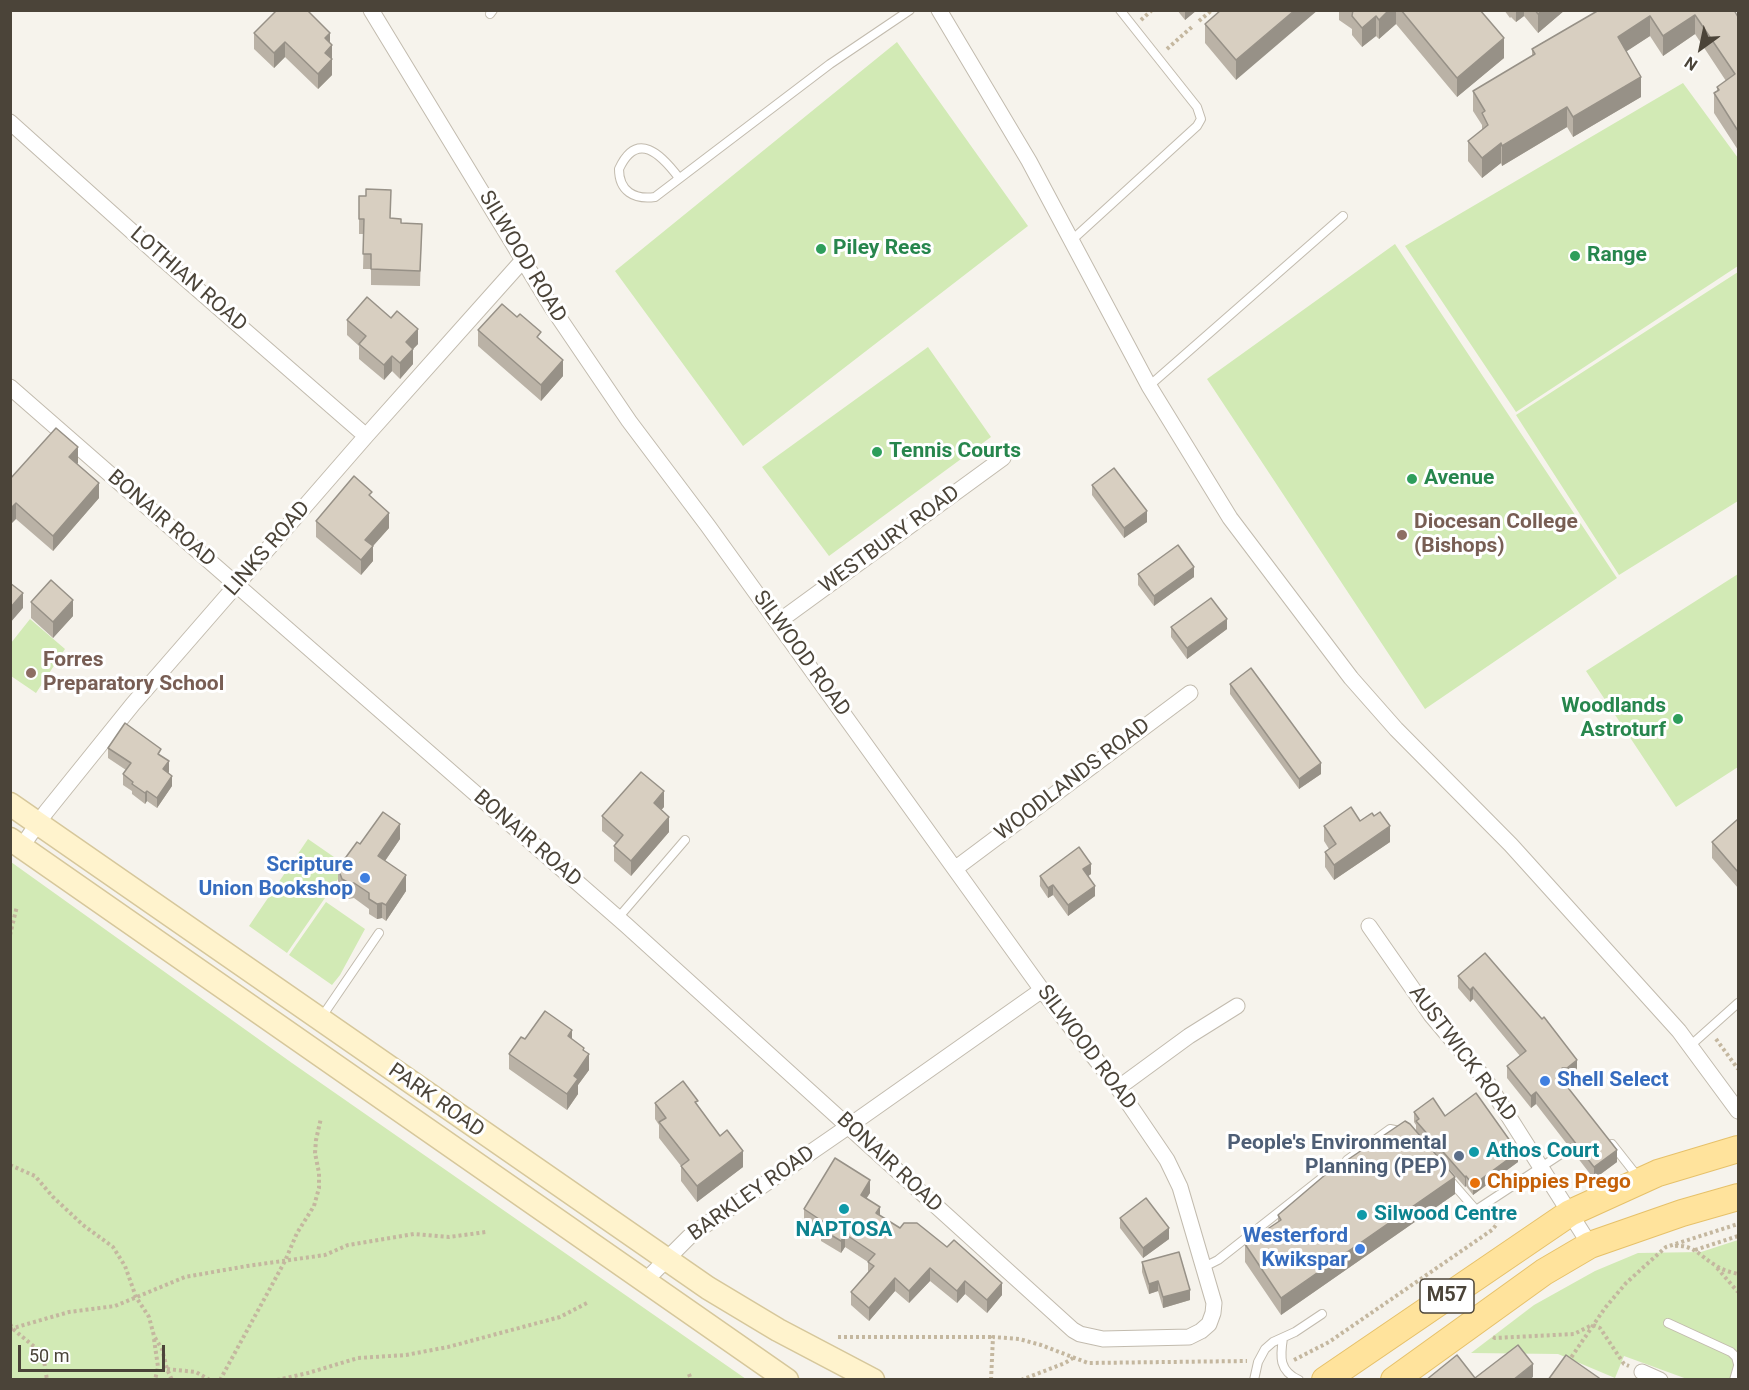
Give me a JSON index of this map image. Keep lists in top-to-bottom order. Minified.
{"streets":{"main road":["PARK ROAD","M57"],"street":["SILWOOD ROAD","LOTHIAN ROAD","BONAIR ROAD","WESTBURY ROAD","LINKS ROAD","WOODLANDS ROAD","AUSTWICK ROAD","BARKLEY ROAD"]},"crossings":[["SILWOOD ROAD","BONAIR ROAD"],["SILWOOD ROAD","WESTBURY ROAD"],["SILWOOD ROAD","LINKS ROAD"],["SILWOOD ROAD","WOODLANDS ROAD"],["SILWOOD ROAD","BARKLEY ROAD"],["LOTHIAN ROAD","LINKS ROAD"],["BONAIR ROAD","LINKS ROAD"],["BONAIR ROAD","BARKLEY ROAD"],["LINKS ROAD","PARK ROAD"],["AUSTWICK ROAD","M57"],["PARK ROAD","BARKLEY ROAD"]],"places":["Piley Rees","Range","Tennis Courts","Avenue","Diocesan College (Bishops)","Forres Preparatory School","Woodlands Astroturf","Scripture Union Bookshop","Shell Select","Athos Court","People's Environmental Planning (PEP)","Chippies Prego","NAPTOSA","Silwood Centre","Westerford Kwikspar"],"scale_bar":"50 m","north":"bottom left"}
